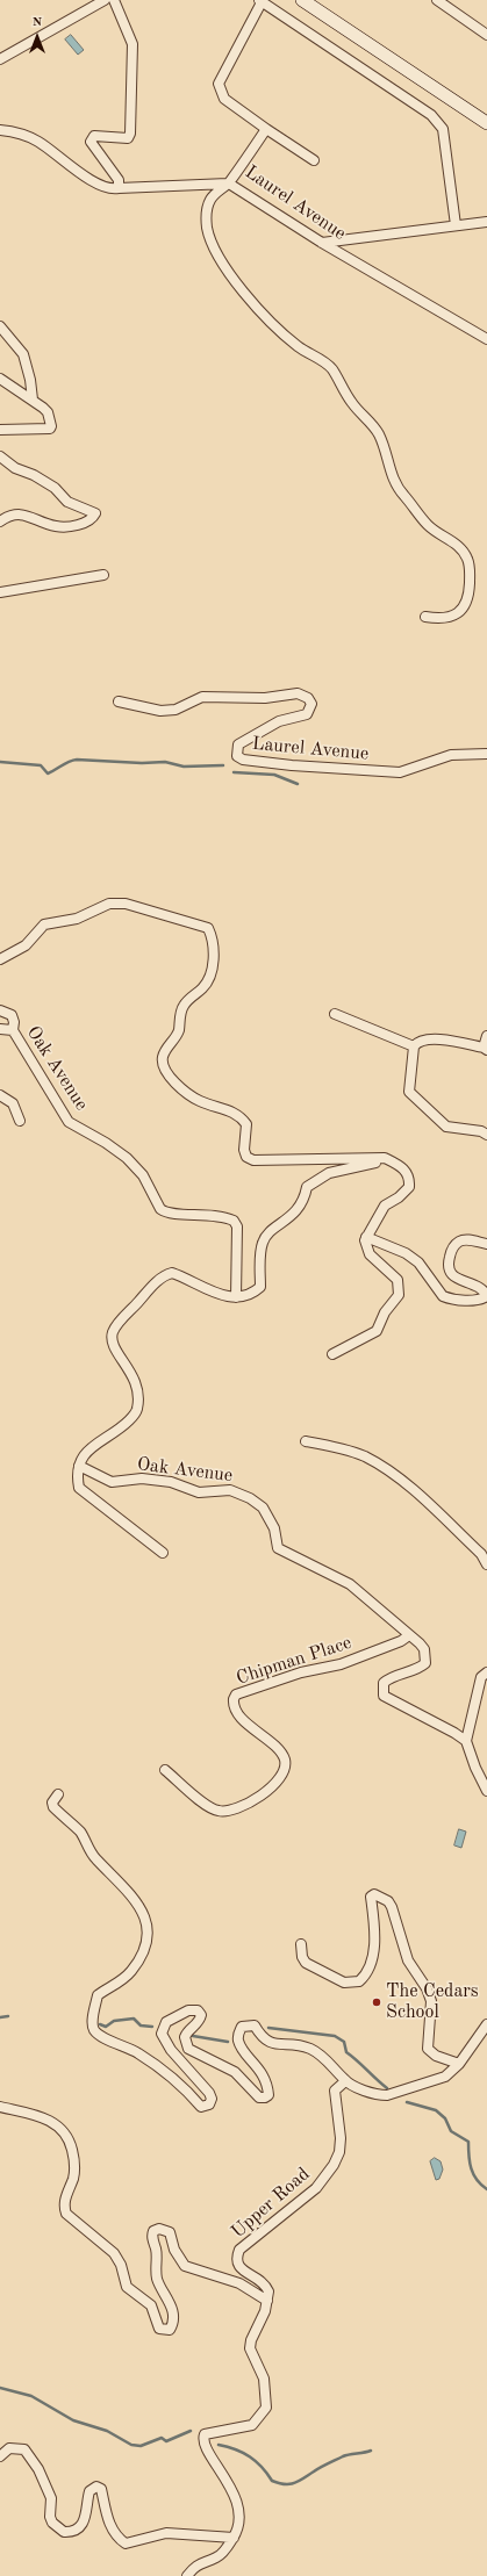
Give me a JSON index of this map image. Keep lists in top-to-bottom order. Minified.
{"streets":{"street":["Laurel Avenue","Oak Avenue","Chipman Place","Upper Road"]},"crossings":[["Oak Avenue","Chipman Place"]],"places":["The Cedars School"],"north":"top"}
